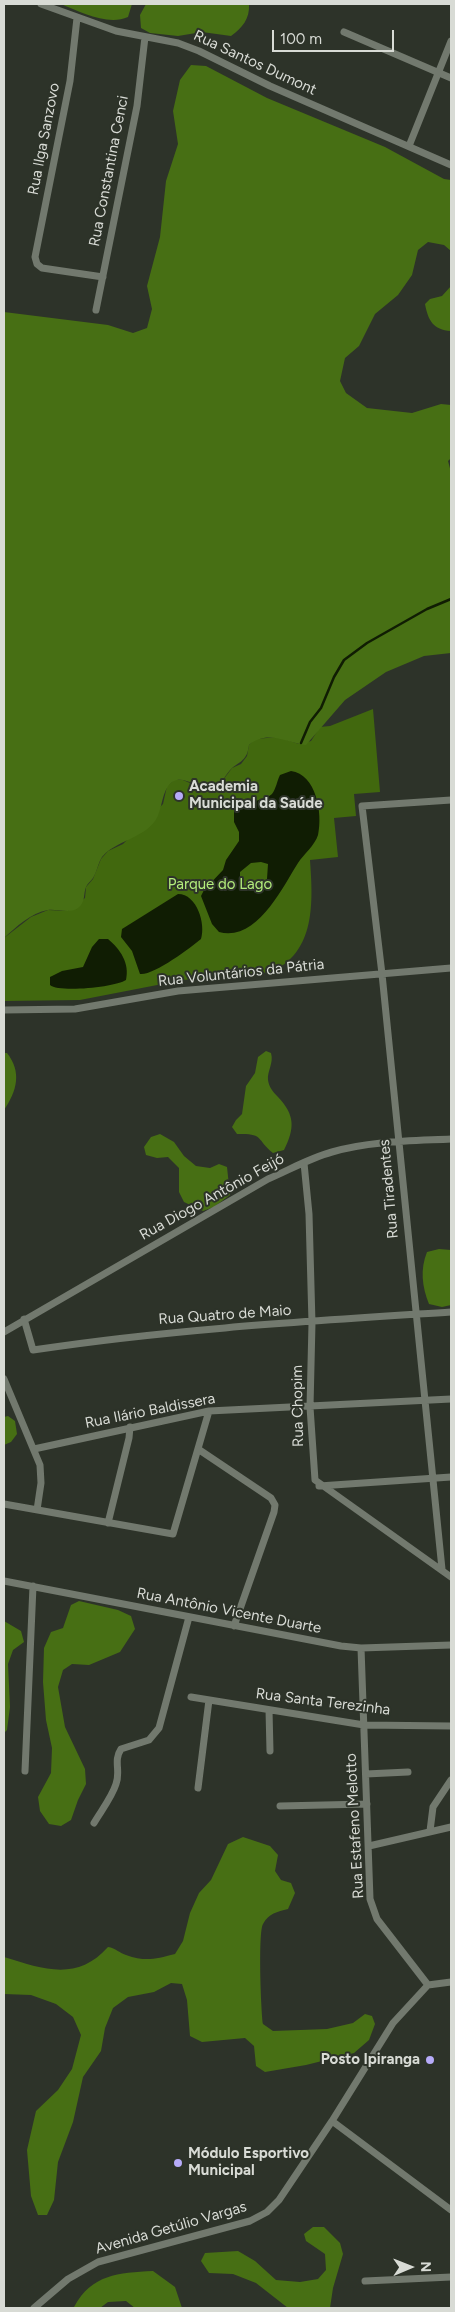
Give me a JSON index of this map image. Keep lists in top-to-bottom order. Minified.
{"streets":{"street":["Rua Santos Dumont","Rua Ilga Sanzovo","Rua Constantina Cenci","Rua Voluntários da Pátria","Rua Tiradentes","Rua Diogo Antônio Feijó","Rua Quatro de Maio","Rua Chopim","Rua Ilário Baldissera","Rua Antônio Vicente Duarte","Rua Santa Terezinha","Rua Estafeno Melotto","Avenida Getúlio Vargas"]},"crossings":[["Rua Santos Dumont","Rua Ilga Sanzovo"],["Rua Santos Dumont","Rua Constantina Cenci"],["Rua Ilga Sanzovo","Rua Constantina Cenci"],["Rua Voluntários da Pátria","Rua Tiradentes"],["Rua Tiradentes","Rua Diogo Antônio Feijó"],["Rua Tiradentes","Rua Quatro de Maio"],["Rua Tiradentes","Rua Ilário Baldissera"],["Rua Diogo Antônio Feijó","Rua Quatro de Maio"],["Rua Diogo Antônio Feijó","Rua Chopim"],["Rua Quatro de Maio","Rua Chopim"],["Rua Chopim","Rua Ilário Baldissera"],["Rua Antônio Vicente Duarte","Rua Estafeno Melotto"],["Rua Santa Terezinha","Rua Estafeno Melotto"],["Rua Estafeno Melotto","Avenida Getúlio Vargas"]],"parks":["Parque do Lago"],"places":["Academia Municipal da Saúde","Posto Ipiranga","Módulo Esportivo Municipal"],"scale_bar":"100 m","north":"right"}
